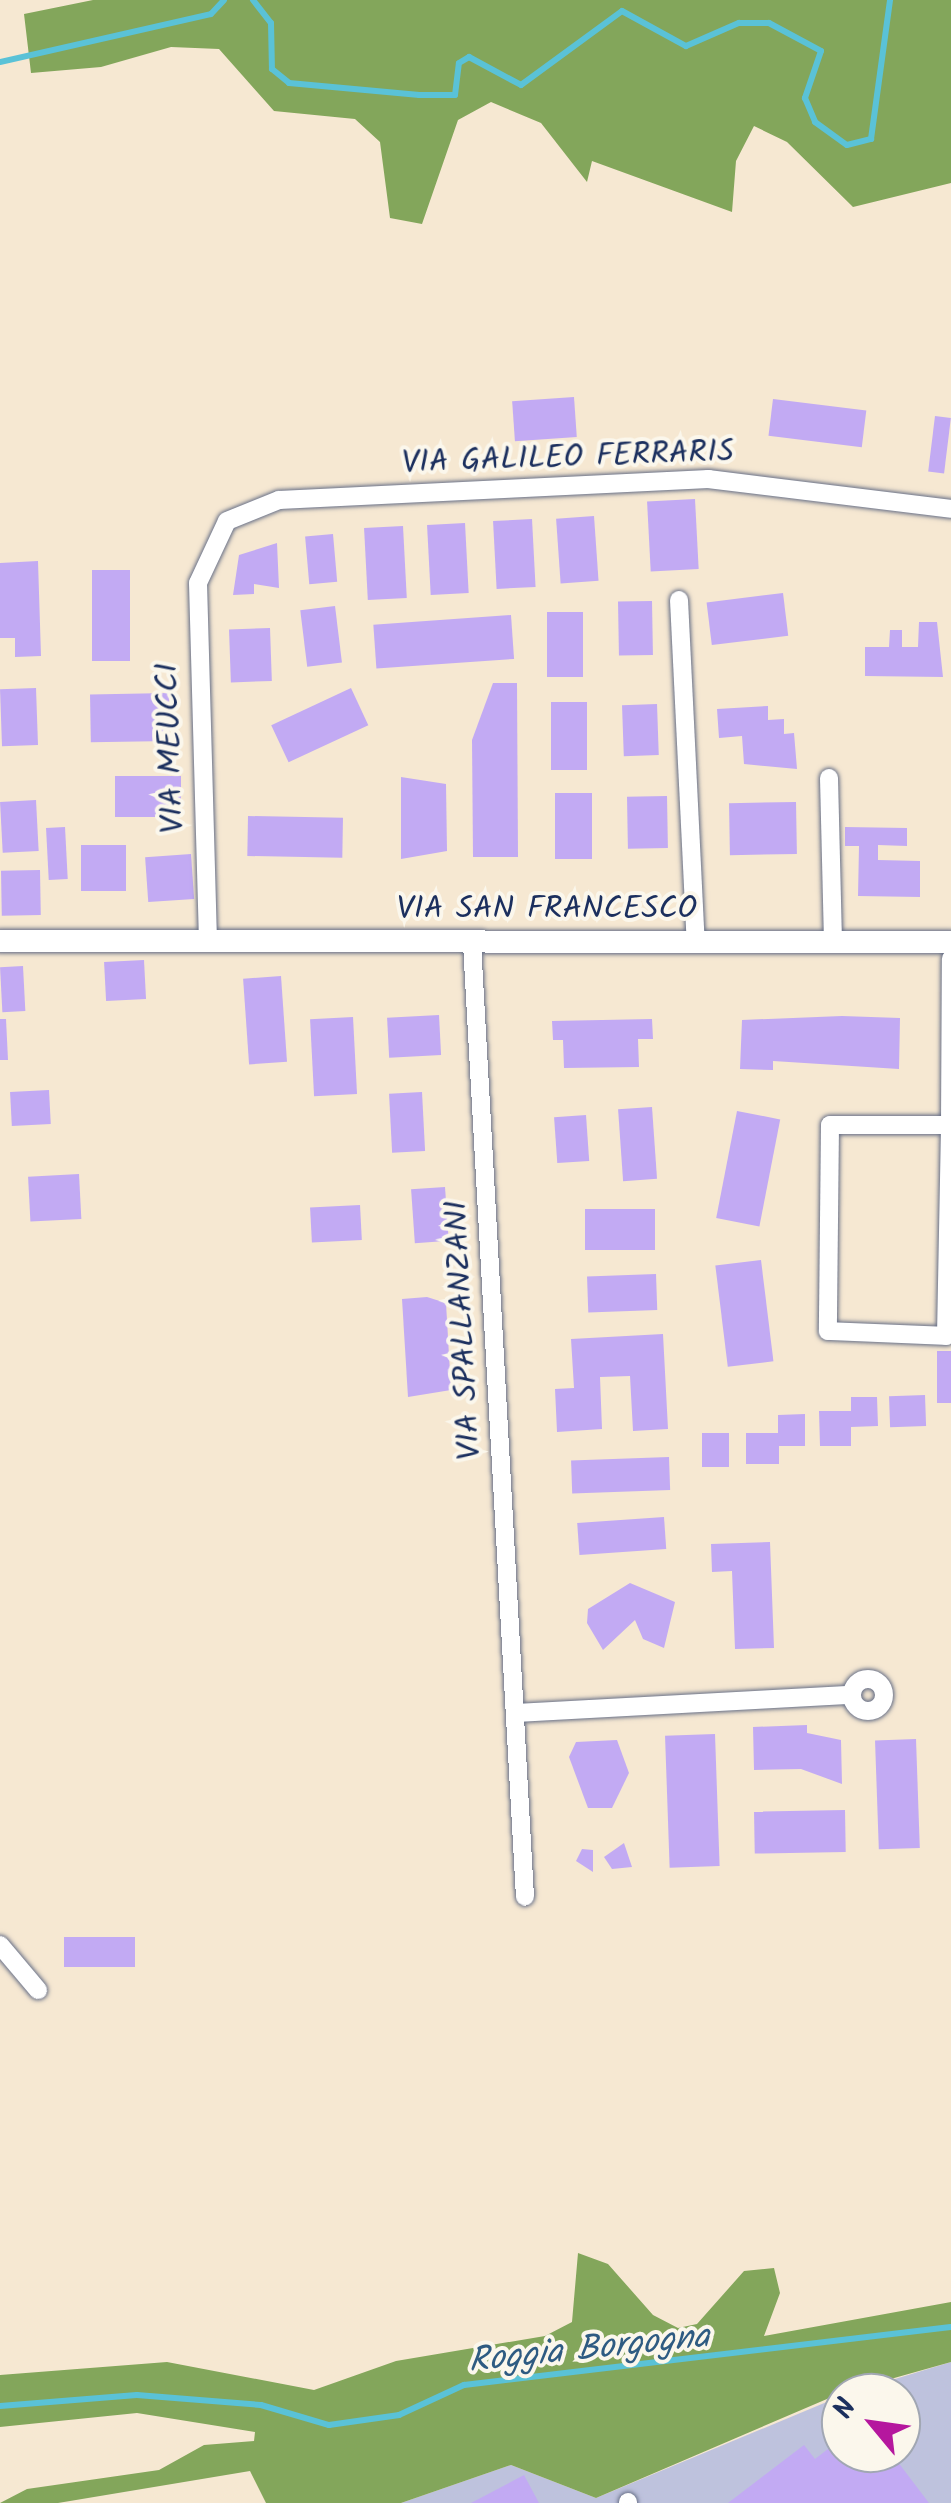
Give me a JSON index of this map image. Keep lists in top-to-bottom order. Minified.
{"streets":{"street":["VIA GALILEO FERRARIS","VIA MEUCCI","VIA SAN FRANCESCO","VIA SPALLANZANI"]},"crossings":[["VIA GALILEO FERRARIS","VIA MEUCCI"],["VIA MEUCCI","VIA SAN FRANCESCO"],["VIA SAN FRANCESCO","VIA SPALLANZANI"]],"water":["Roggia Borgogna"],"north":"top left"}
